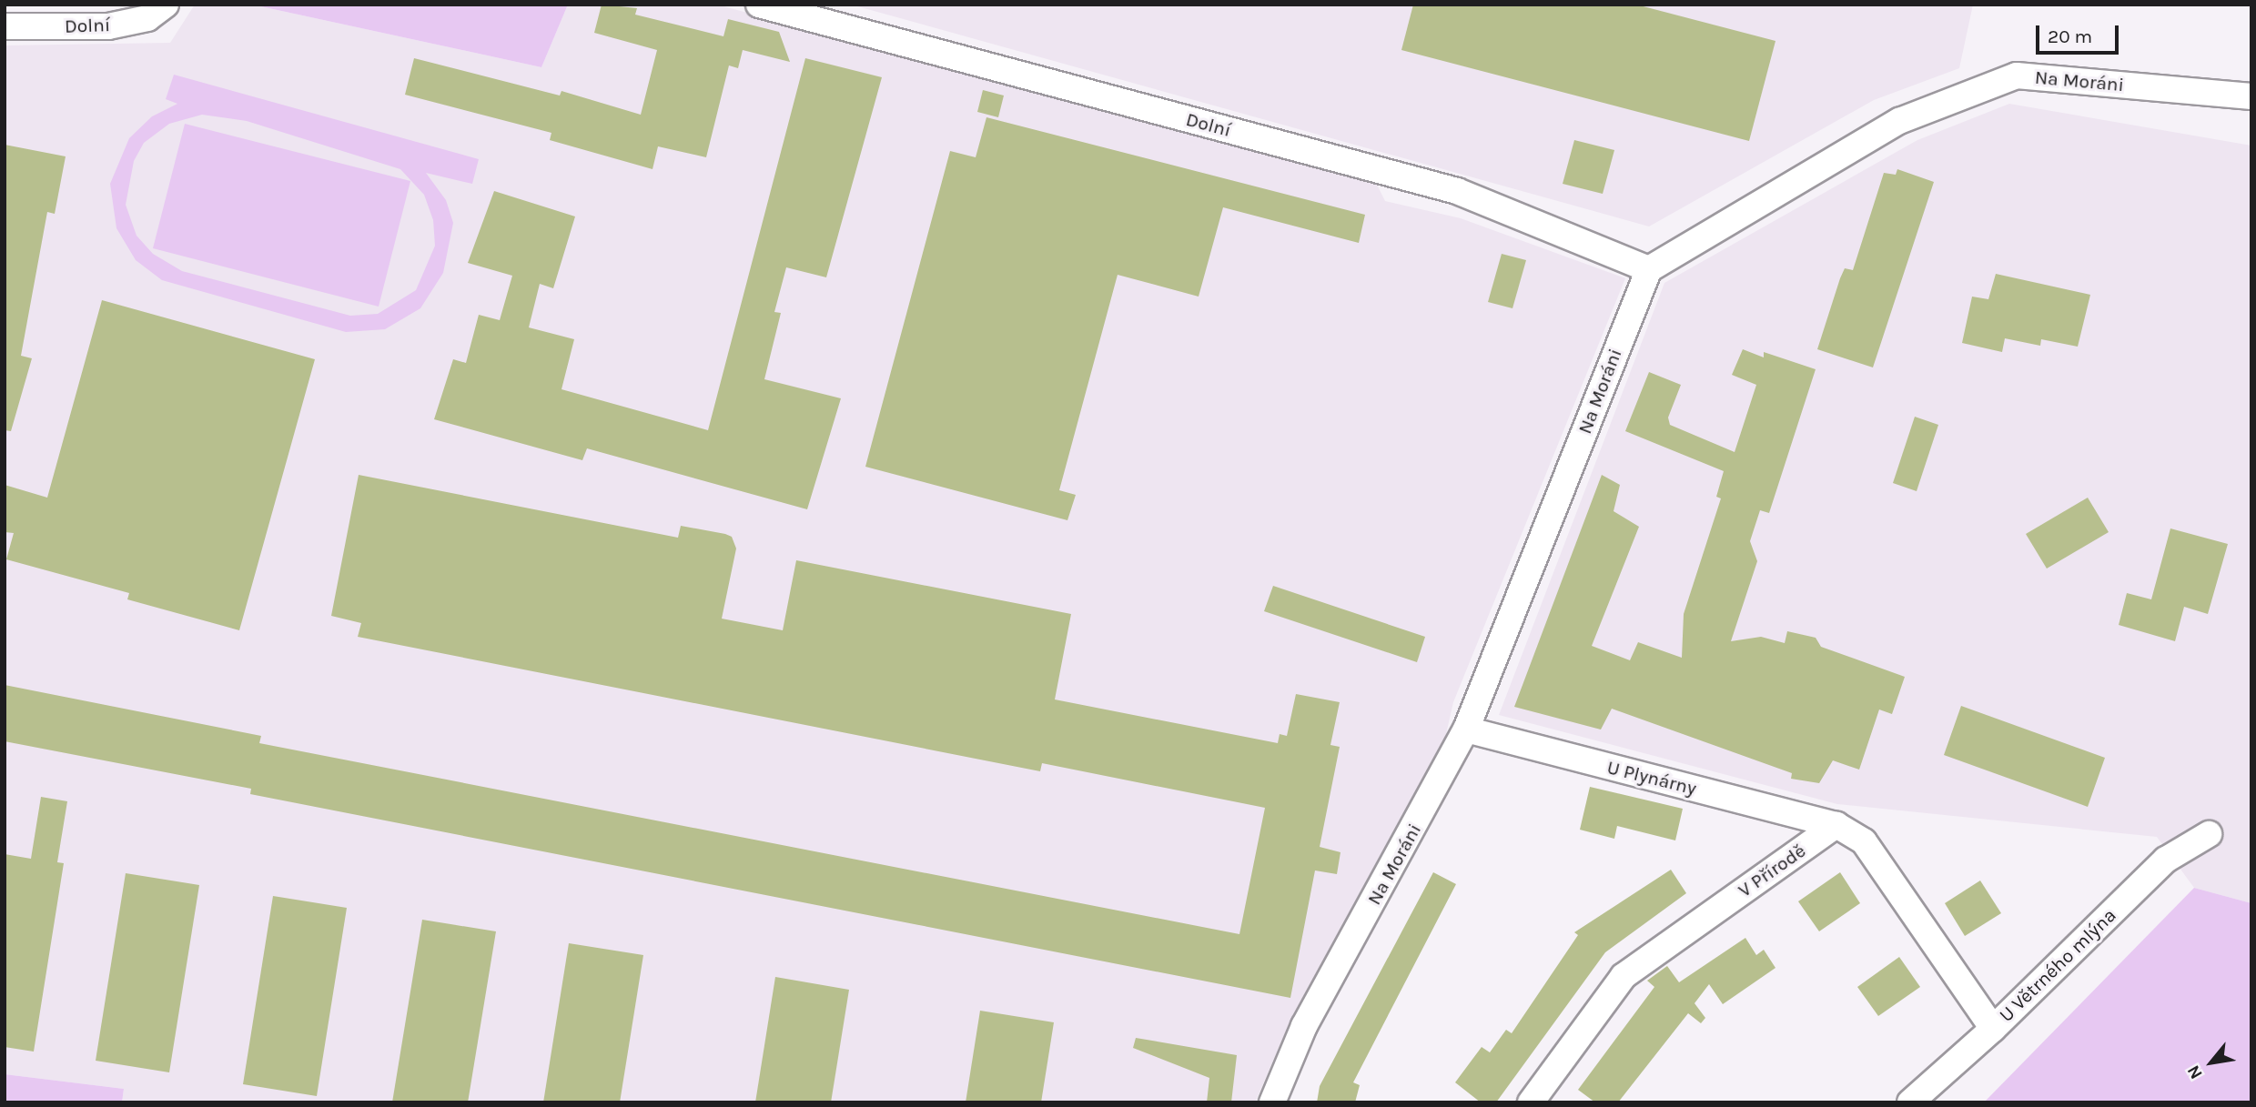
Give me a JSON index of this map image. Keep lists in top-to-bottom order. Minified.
{"streets":{"street":["Dolní","Na Moráni","U Plynárny","V Přírodě","U Větrného mlýna"]},"crossings":[["Dolní","Na Moráni"],["Na Moráni","U Plynárny"],["U Plynárny","V Přírodě"]],"scale_bar":"20 m","north":"bottom left"}
